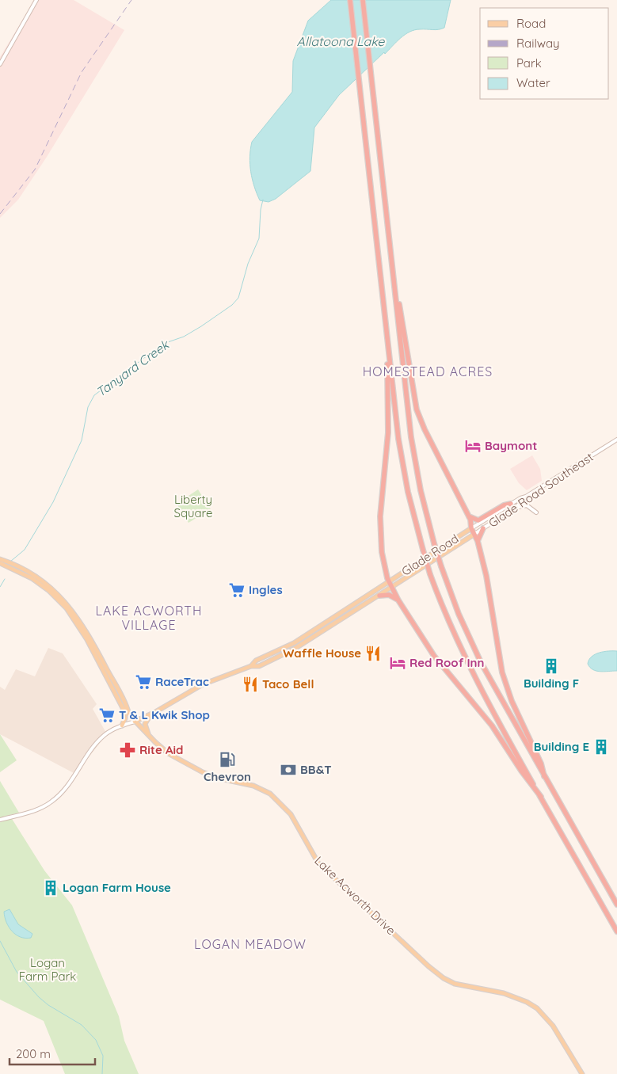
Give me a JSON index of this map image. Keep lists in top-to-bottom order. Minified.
{"streets":{"main road":["Glade Road Southeast","Glade Road","Lake Acworth Drive"]},"crossings":[["Glade Road Southeast","Glade Road"]],"districts":["HOMESTEAD ACRES","LAKE ACWORTH VILLAGE","LOGAN MEADOW"],"water":["Allatoona Lake","Tanyard Creek"],"parks":["Liberty Square","Logan Farm Park"],"places":{"hotel":["Baymont","Red Roof Inn"],"supermarket":["Ingles","RaceTrac","T & L Kwik Shop"],"restaurant":["Waffle House","Taco Bell"],"building":["Building F","Building E","Logan Farm House"],"pharmacy":["Rite Aid"],"fuel station":["Chevron"],"bank":["BB&T"]},"legend":["Road","Railway","Park","Water"],"scale_bar":"200 m"}
